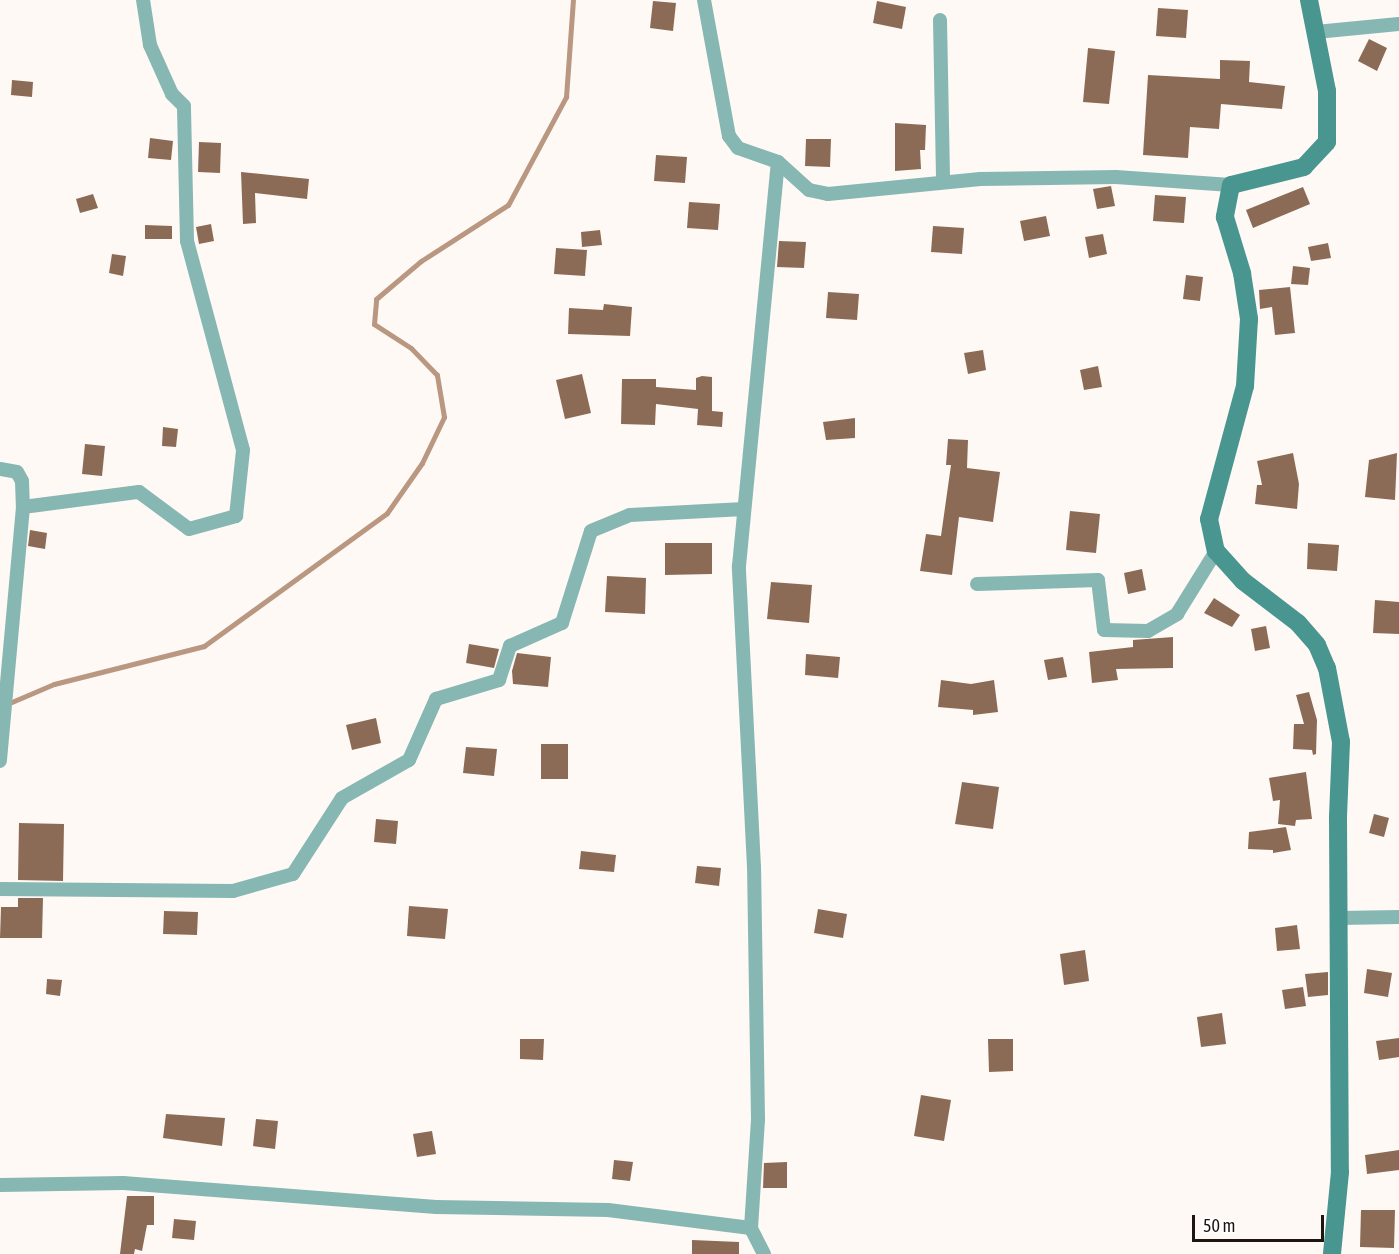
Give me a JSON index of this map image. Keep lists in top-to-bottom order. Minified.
{"scale_bar":"50 m"}
